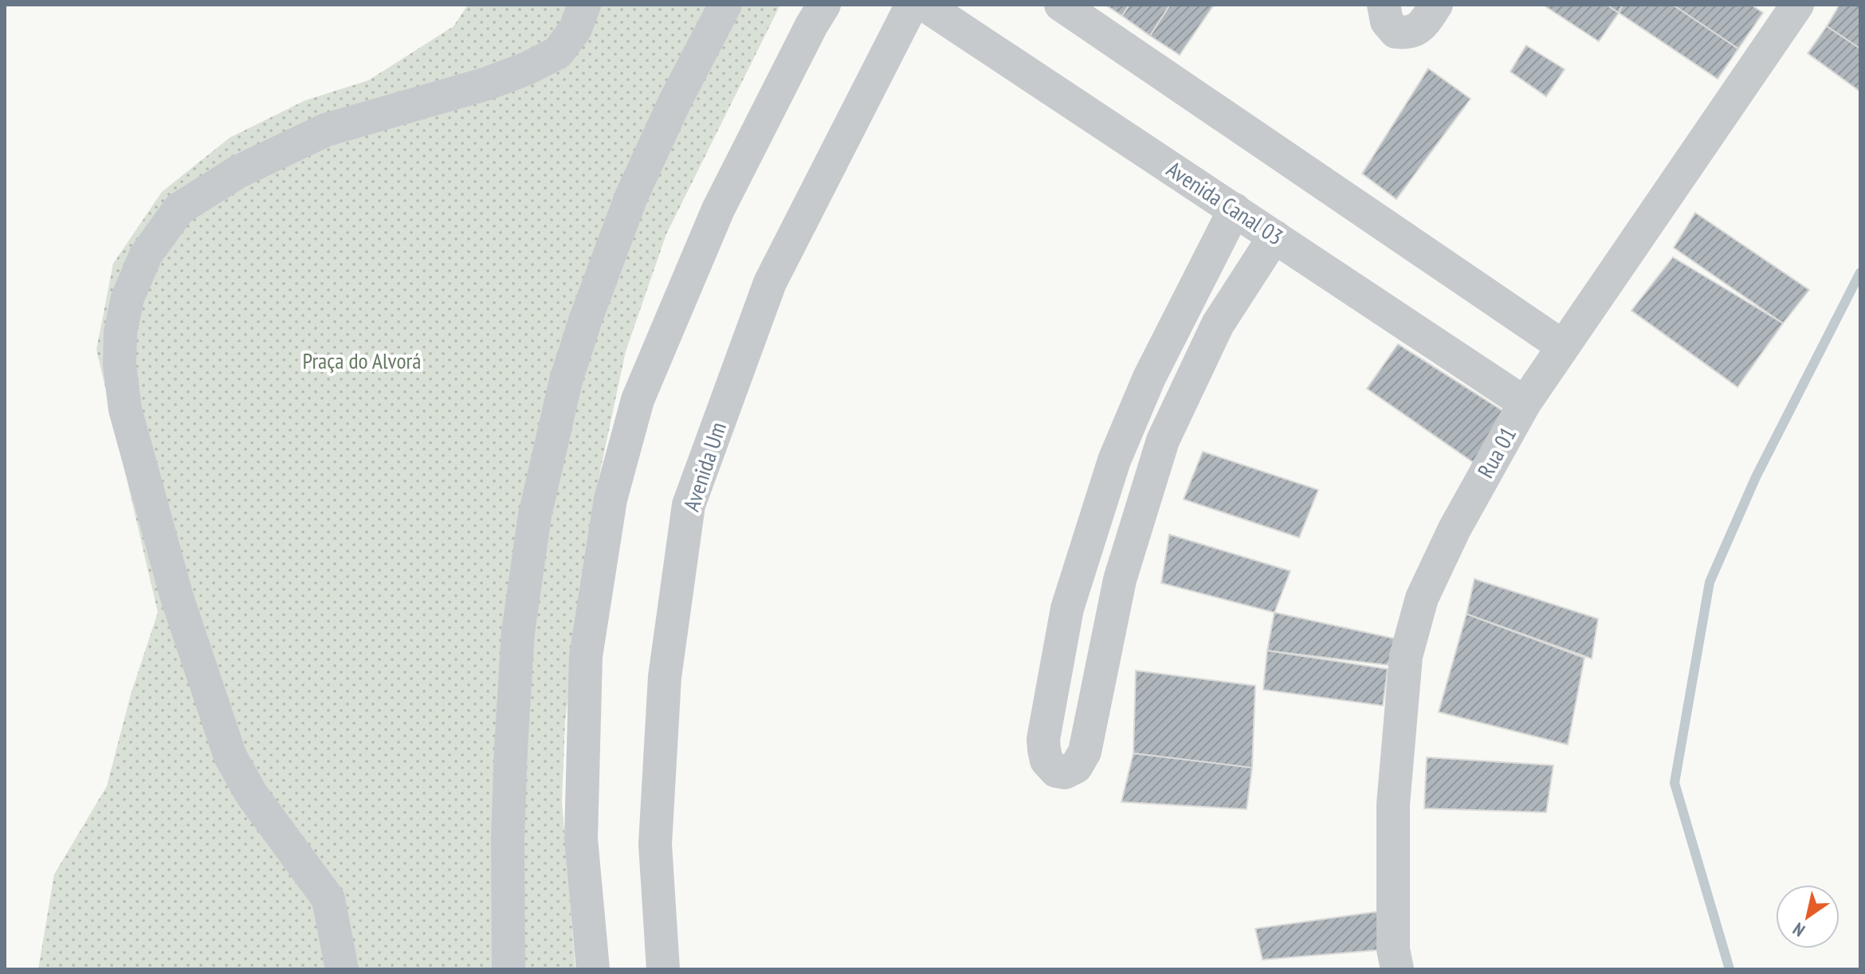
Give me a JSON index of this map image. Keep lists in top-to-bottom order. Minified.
{"streets":{"street":["Avenida Canal 03","Rua 01","Avenida Um"]},"crossings":[["Avenida Canal 03","Rua 01"]],"parks":["Praça do Alvorá"],"north":"bottom left"}
